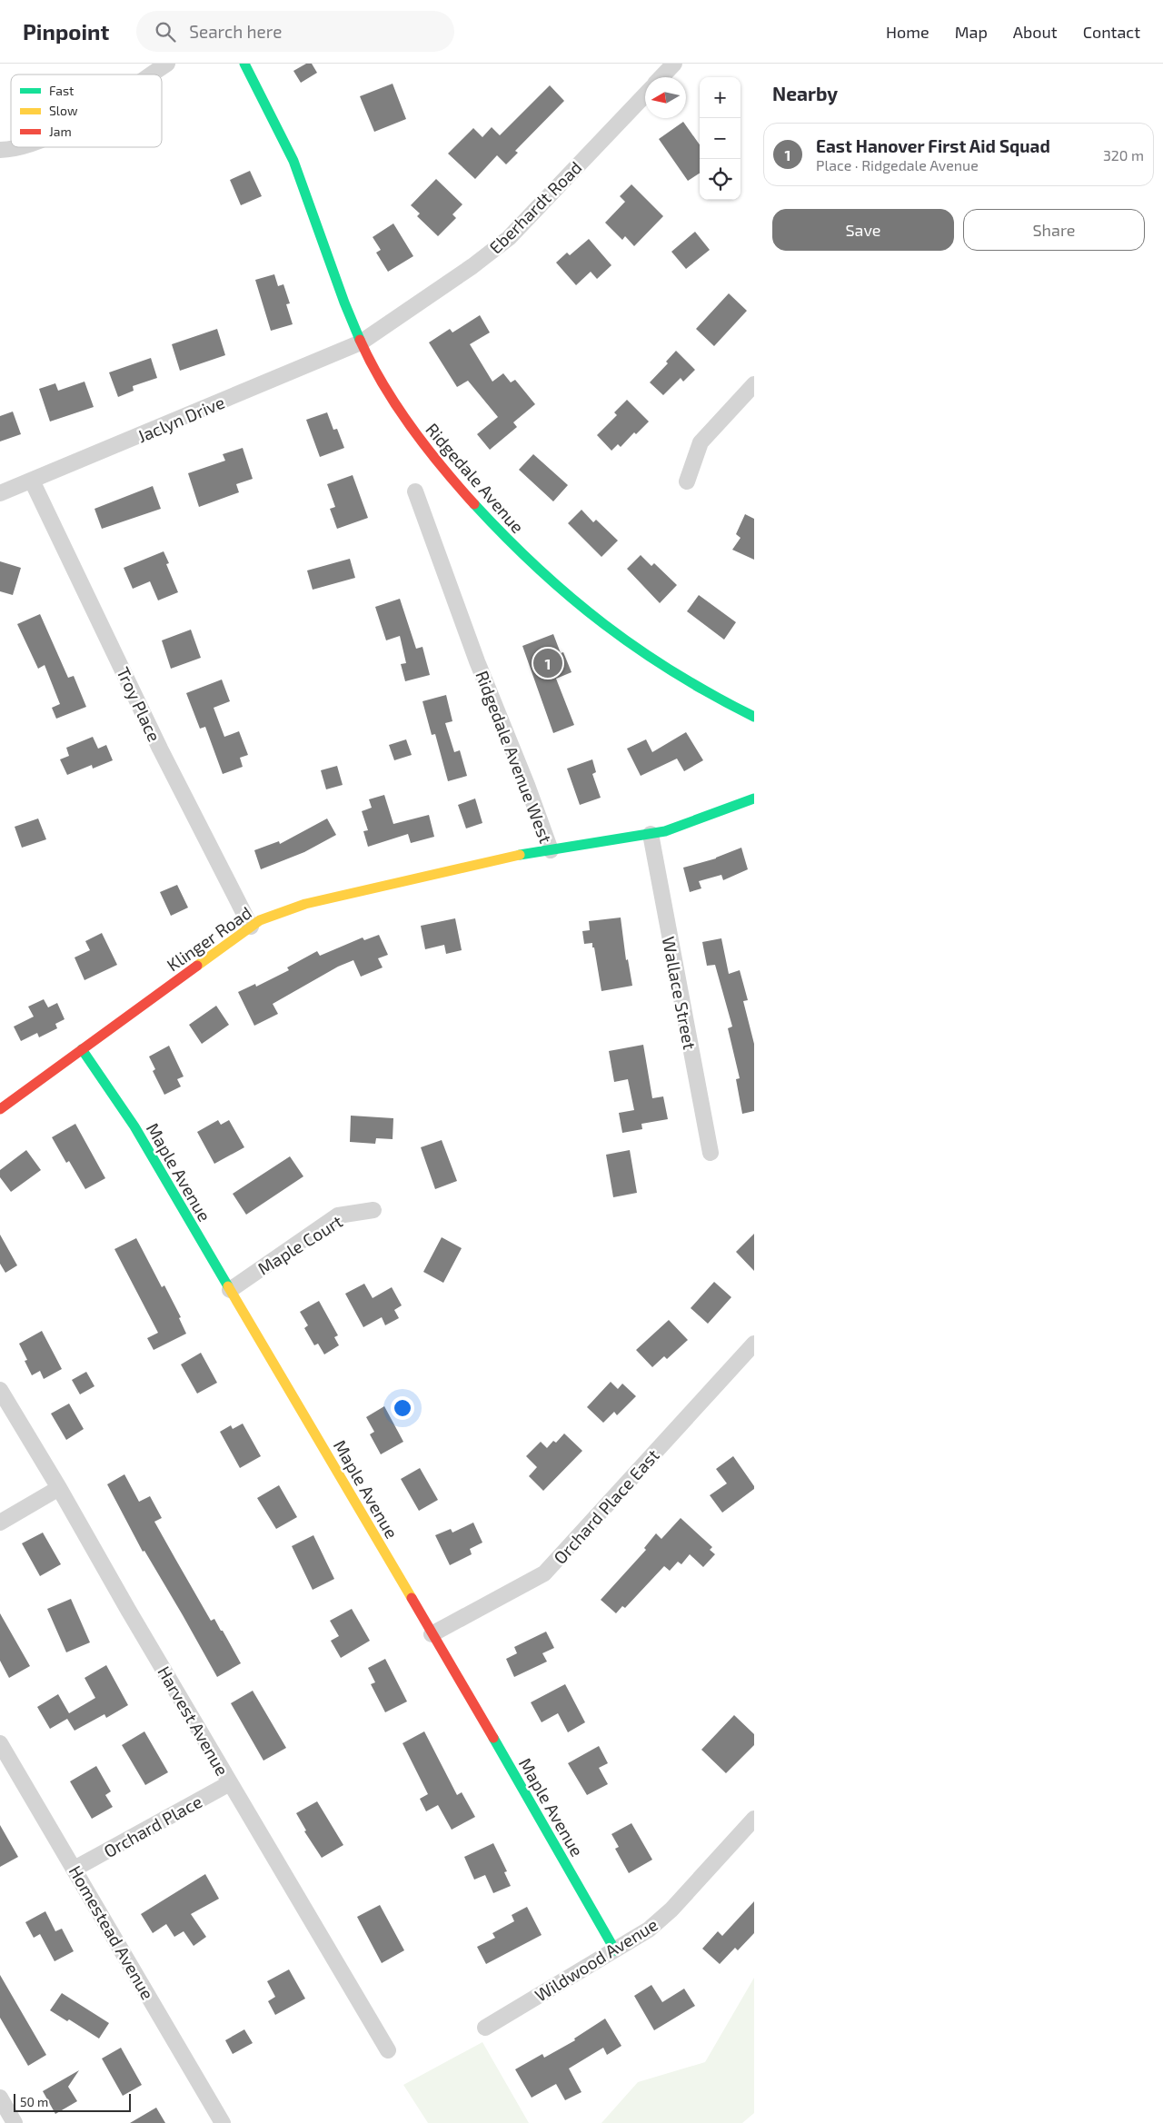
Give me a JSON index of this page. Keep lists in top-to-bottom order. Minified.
{"streets":{"street":["Eberhardt Road","Jaclyn Drive","Ridgedale Avenue","Troy Place","Ridgedale Avenue West","Klinger Road","Wallace Street","Maple Avenue","Maple Court","Orchard Place East","Harvest Avenue","Orchard Place","Homestead Avenue","Wildwood Avenue"]},"crossings":[["Eberhardt Road","Jaclyn Drive"],["Eberhardt Road","Ridgedale Avenue"],["Jaclyn Drive","Ridgedale Avenue"],["Jaclyn Drive","Troy Place"],["Troy Place","Klinger Road"],["Ridgedale Avenue West","Klinger Road"],["Ridgedale Avenue West","Wallace Street"],["Klinger Road","Maple Avenue"],["Maple Avenue","Maple Court"],["Maple Avenue","Orchard Place East"],["Maple Avenue","Wildwood Avenue"],["Harvest Avenue","Orchard Place"],["Orchard Place","Homestead Avenue"]],"legend":["Fast","Slow","Jam"],"scale_bar":"50 m","north":"left","page":{"header":"Pinpoint","search":"Search here","nav":["Home","Map","About","Contact"],"heading":"Nearby","map_buttons":["+","−"],"list":[{"mark":"1","name":"East Hanover First Aid Squad","note":"Place · Ridgedale Avenue","value":"320 m"}],"buttons":["Save","Share"],"pins":"1","scale":"50 m"}}
